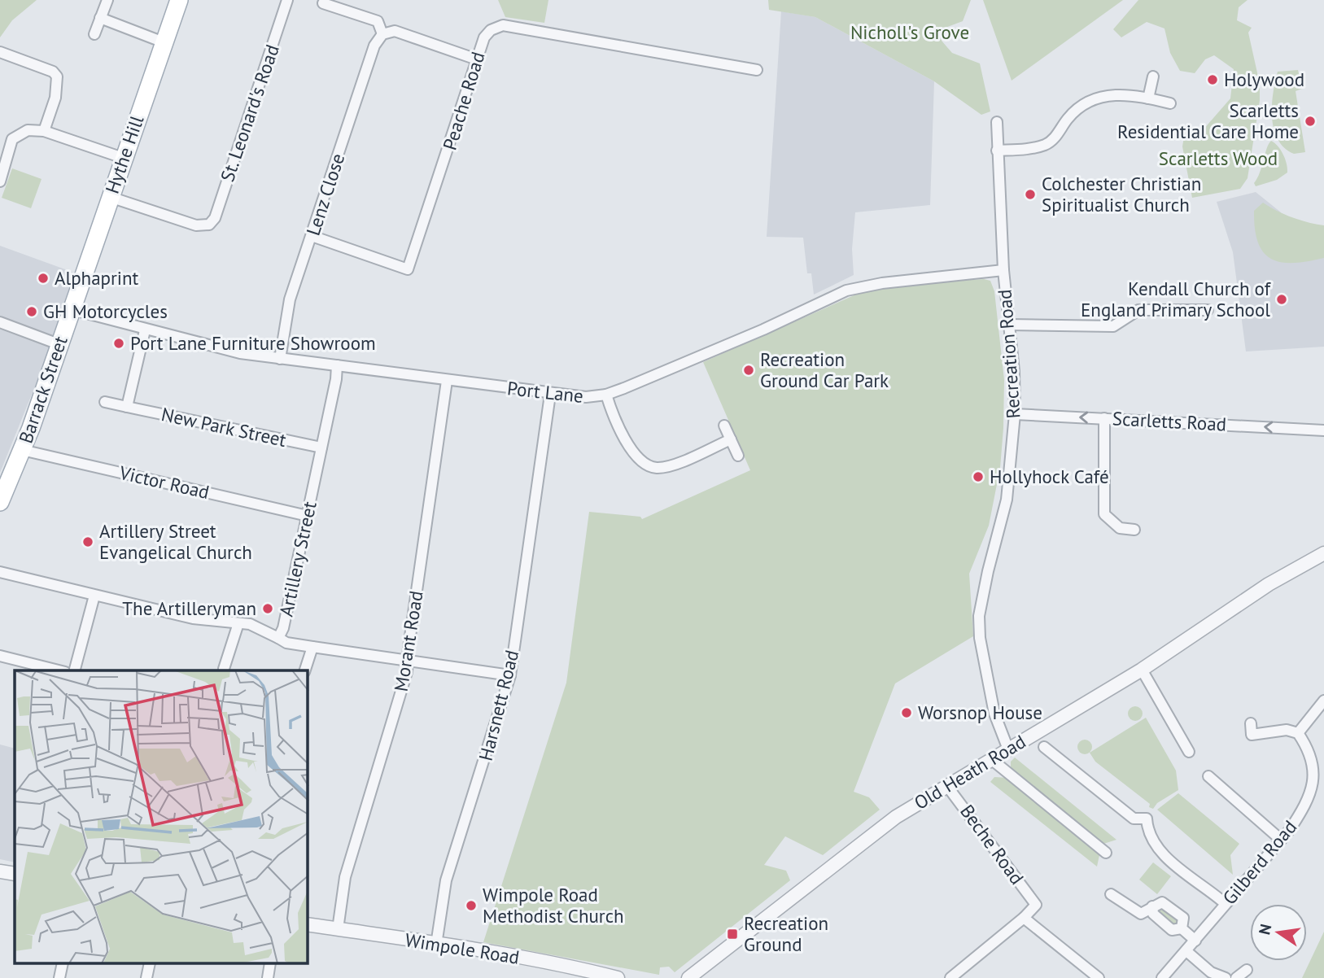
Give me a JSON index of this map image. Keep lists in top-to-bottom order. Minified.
{"streets":{"main road":["Hythe Hill","Barrack Street"],"street":["Peache Road","St. Leonard's Road","Lenz Close","Recreation Road","Port Lane","Scarletts Road","New Park Street","Victor Road","Artillery Street","Morant Road","Harsnett Road","Old Heath Road","Beche Road","Gilberd Road","Wimpole Road"]},"crossings":[["Peache Road","Lenz Close"],["St. Leonard's Road","Hythe Hill"],["Hythe Hill","Barrack Street"],["Hythe Hill","Port Lane"],["Lenz Close","Port Lane"],["Recreation Road","Port Lane"],["Recreation Road","Scarletts Road"],["Recreation Road","Old Heath Road"],["Barrack Street","Port Lane"],["Barrack Street","Victor Road"],["Port Lane","Artillery Street"],["Port Lane","Morant Road"],["Port Lane","Harsnett Road"],["New Park Street","Artillery Street"],["Victor Road","Artillery Street"],["Morant Road","Wimpole Road"],["Harsnett Road","Wimpole Road"],["Old Heath Road","Beche Road"]],"one_way":["Scarletts Road"],"parks":["Nicholl's Grove","Scarletts Wood"],"places":{"other":["Holywood","Scarletts Residential Care Home","Colchester Christian Spiritualist Church","Alphaprint","Kendall Church of England Primary School","GH Motorcycles","Port Lane Furniture Showroom","Recreation Ground Car Park","Hollyhock Café","Artillery Street Evangelical Church","The Artilleryman","Worsnop House","Wimpole Road Methodist Church"],"transit":["Recreation Ground"]},"north":"left"}
